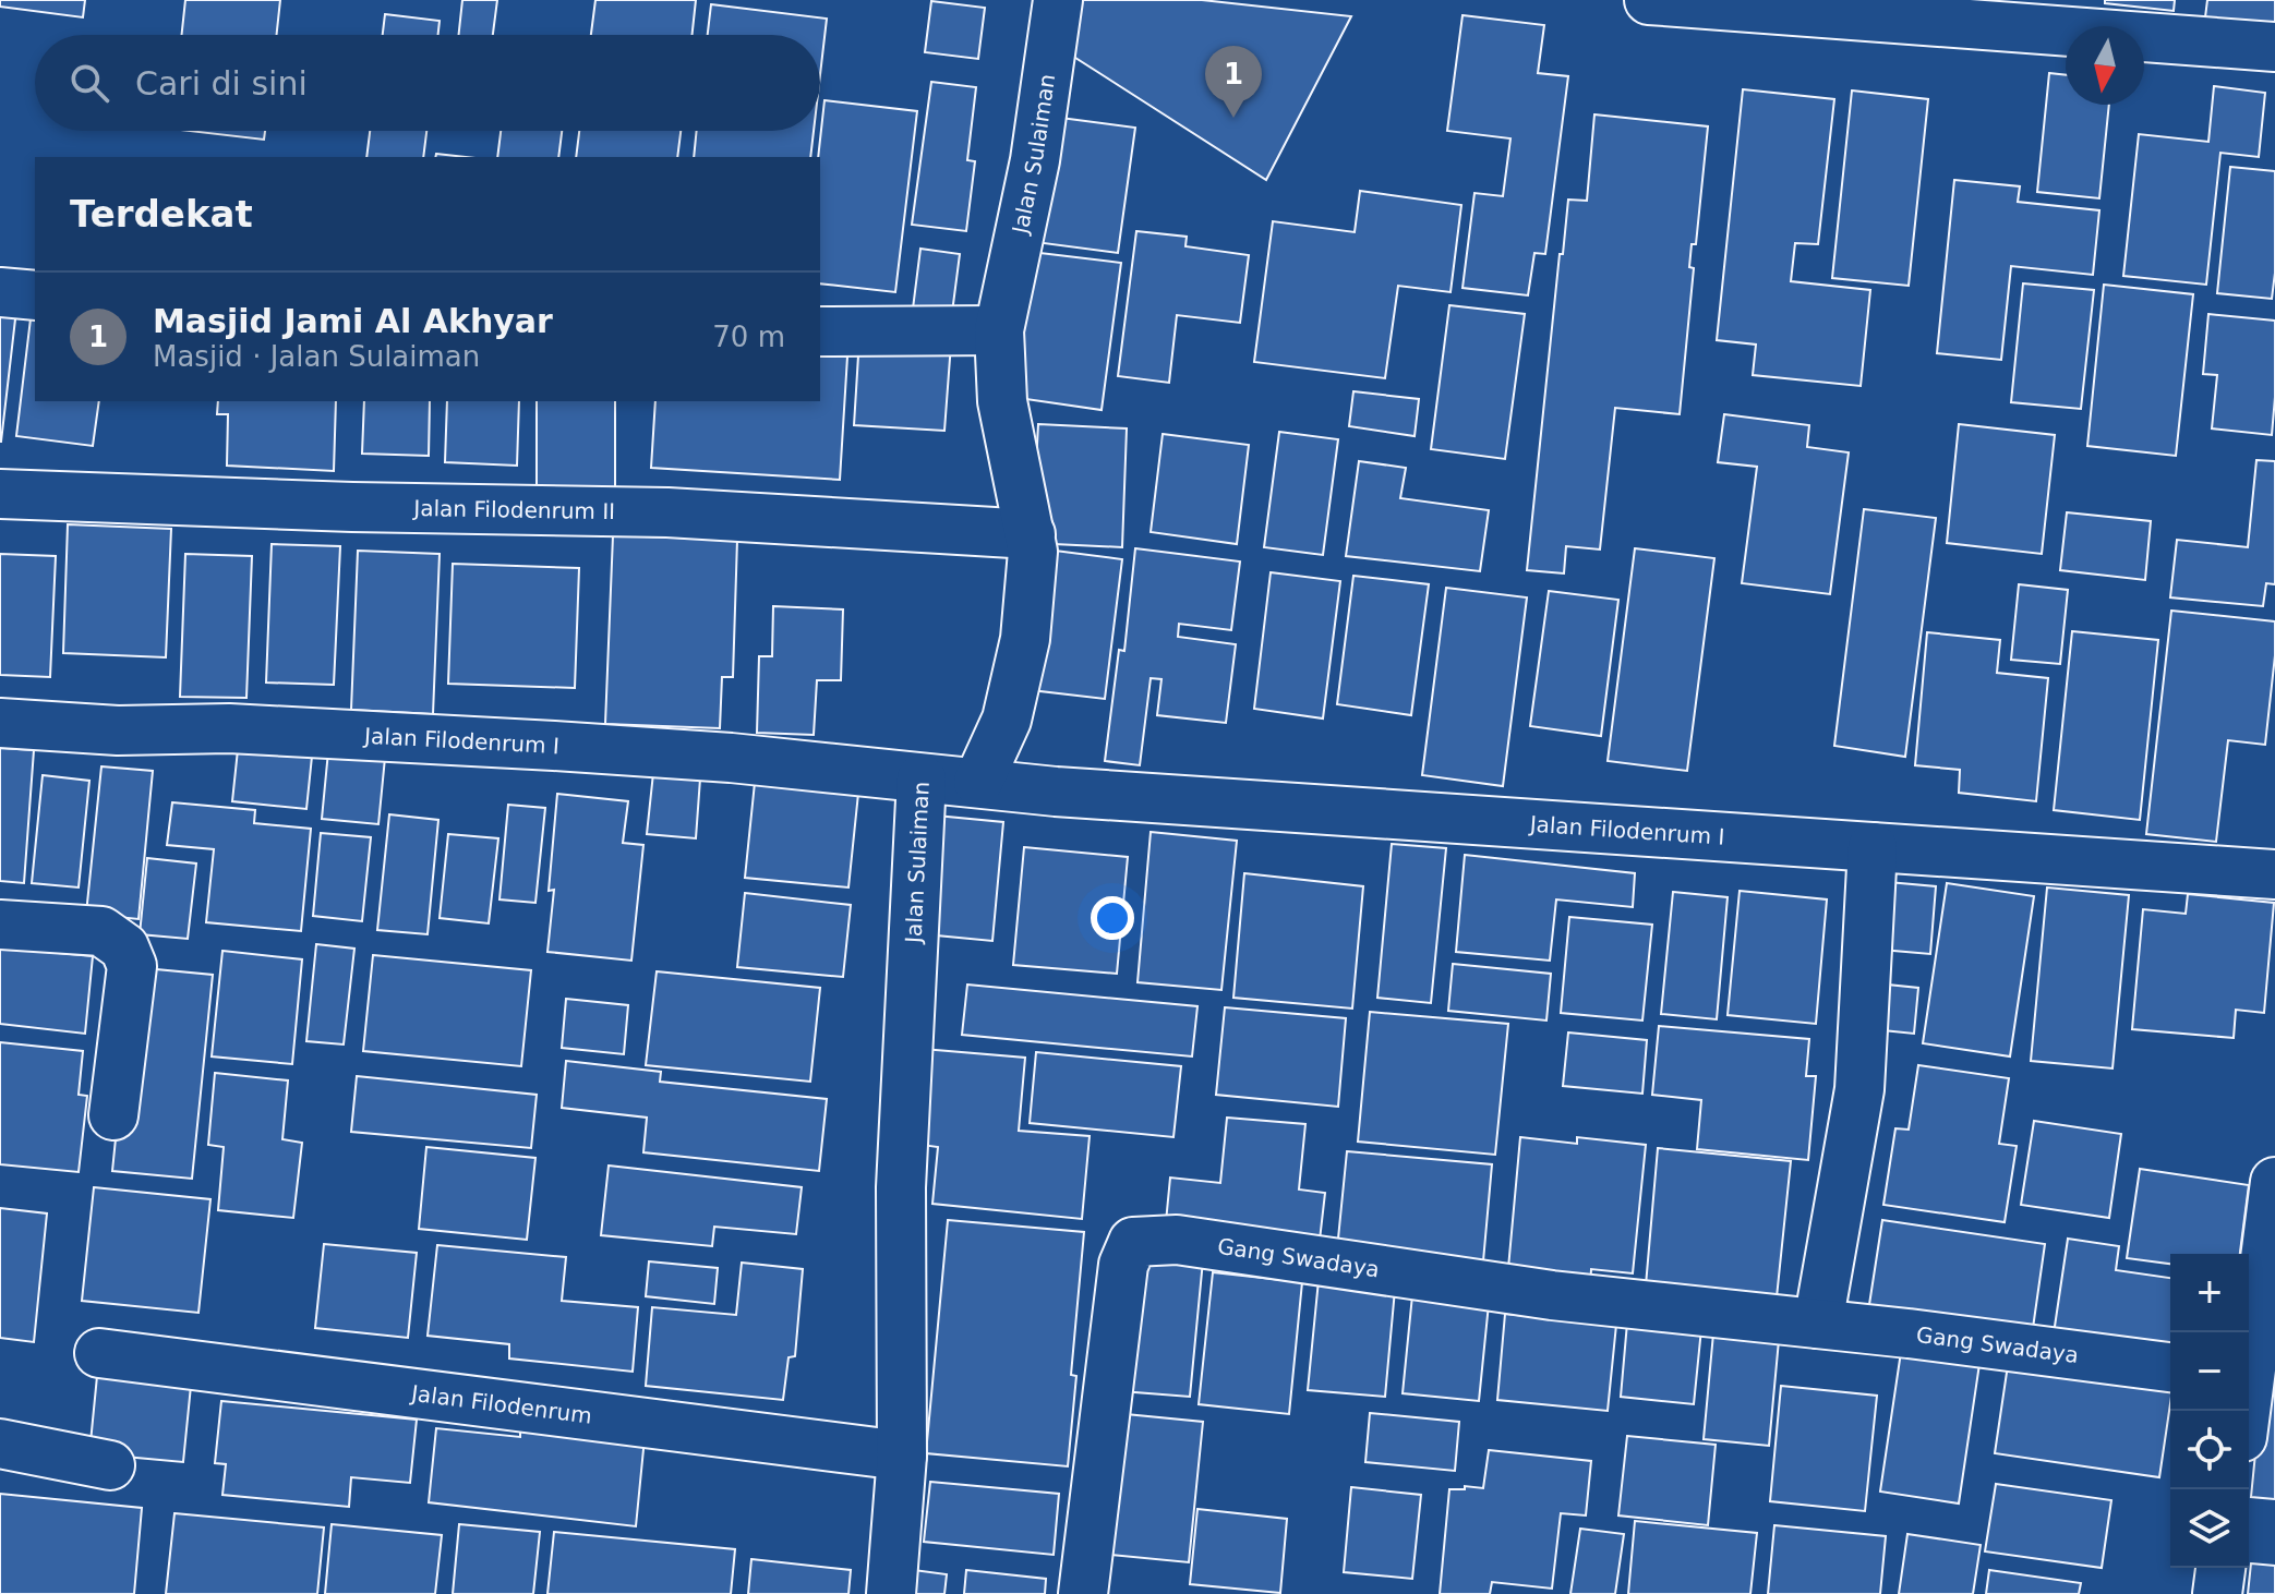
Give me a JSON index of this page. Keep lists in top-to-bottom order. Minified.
{"streets":{"street":["Jalan Sulaiman","Jalan Filodenrum II","Jalan Filodenrum I","Gang Swadaya","Jalan Filodenrum"]},"crossings":[["Jalan Sulaiman","Jalan Filodenrum II"],["Jalan Sulaiman","Jalan Filodenrum I"],["Jalan Sulaiman","Jalan Filodenrum"]],"north":"bottom","page":{"search":"Cari di sini","pins":"1","heading":"Terdekat","list":[{"mark":"1","name":"Masjid Jami Al Akhyar","note":"Masjid · Jalan Sulaiman","value":"70 m"}],"map_buttons":["+","−"]}}
